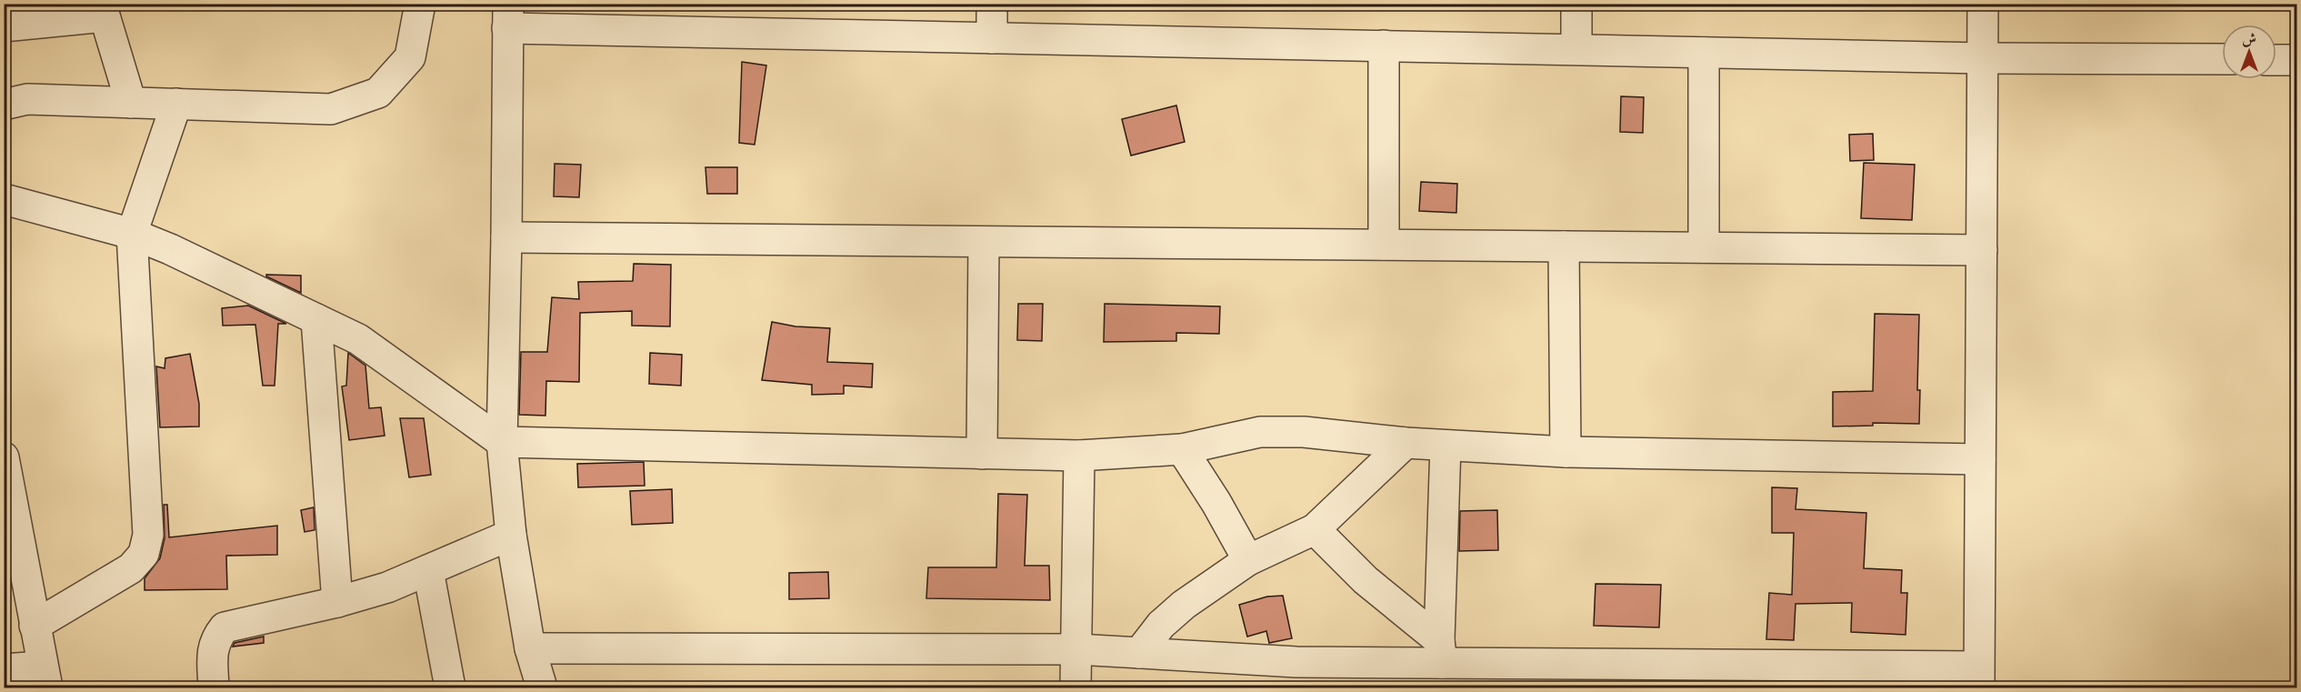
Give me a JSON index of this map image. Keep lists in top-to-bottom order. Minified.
{"north":"top"}
